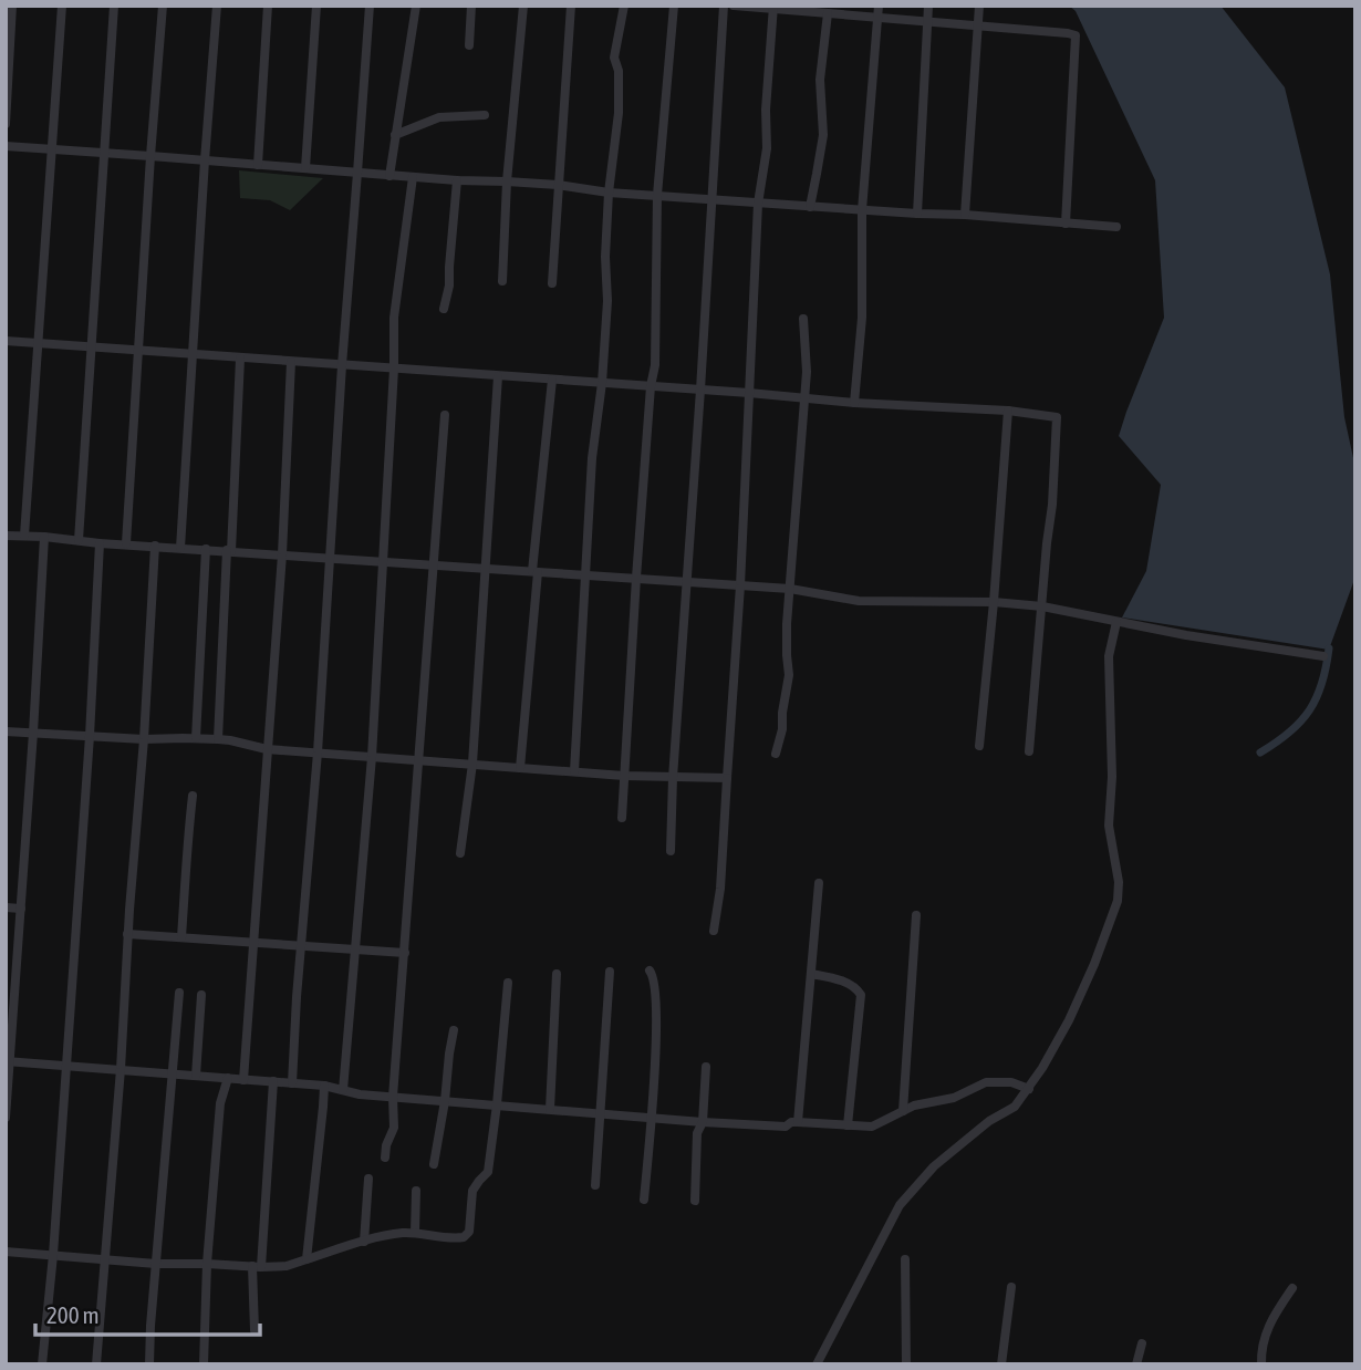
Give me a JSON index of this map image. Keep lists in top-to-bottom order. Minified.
{"scale_bar":"200 m"}
